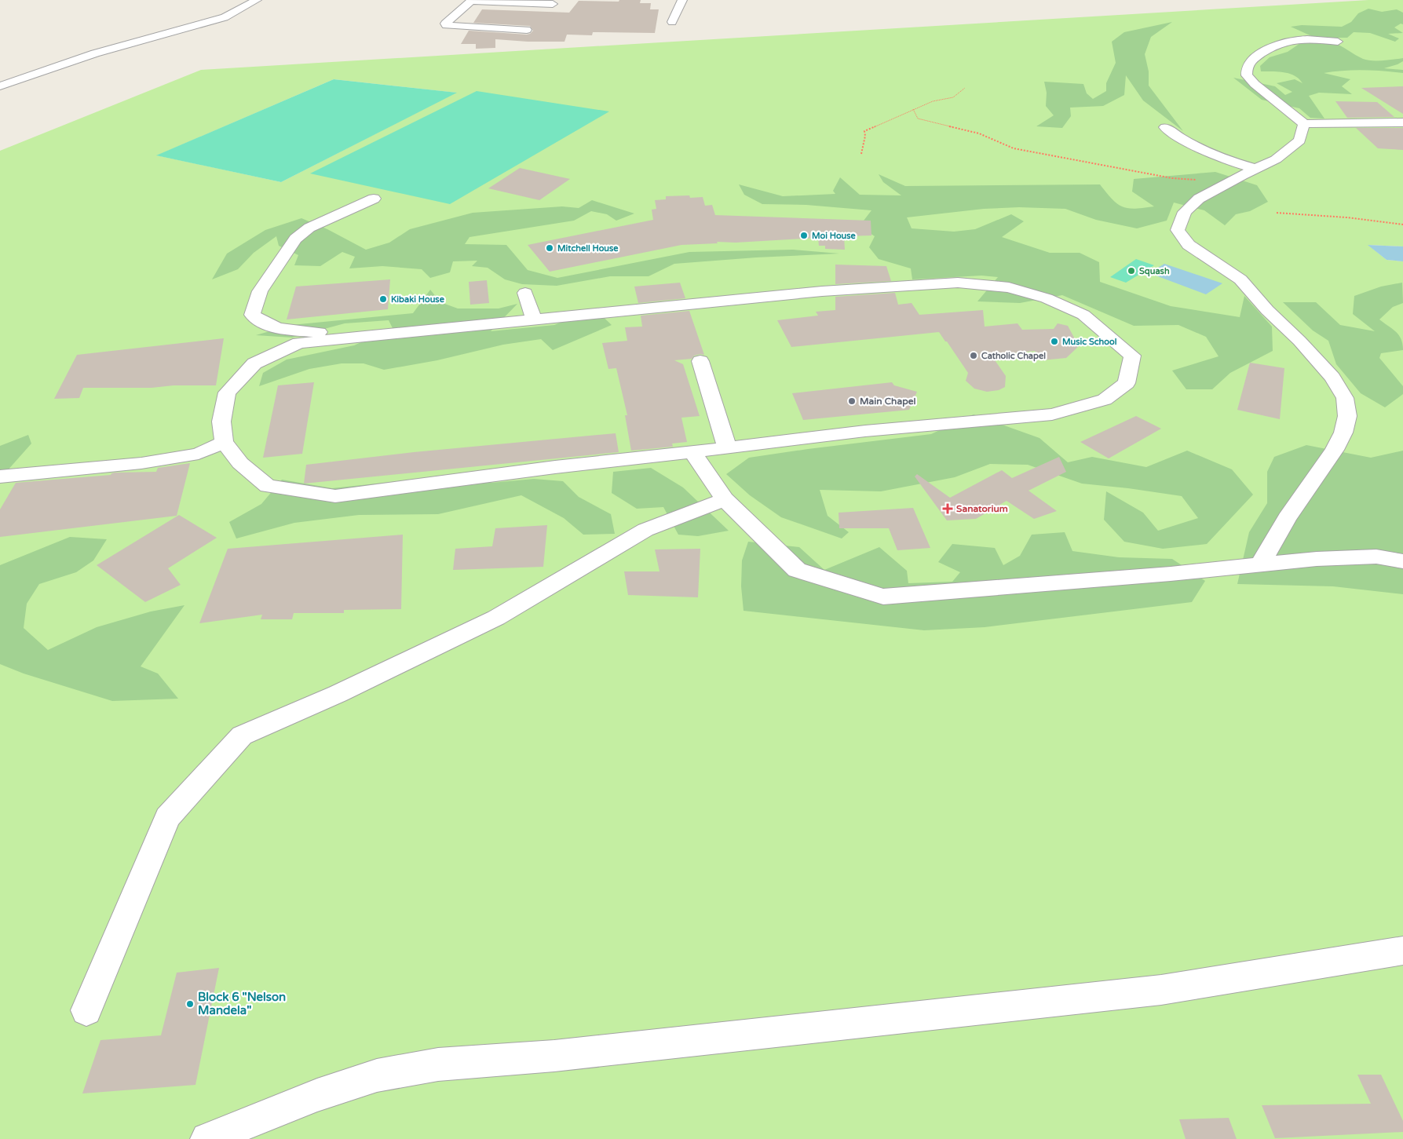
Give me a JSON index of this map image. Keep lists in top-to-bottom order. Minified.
{"places":{"other":["Moi House","Mitchell House","Squash","Kibaki House","Music School","Catholic Chapel","Main Chapel","Block 6 \"Nelson Mandela\""],"health":["Sanatorium"]}}
